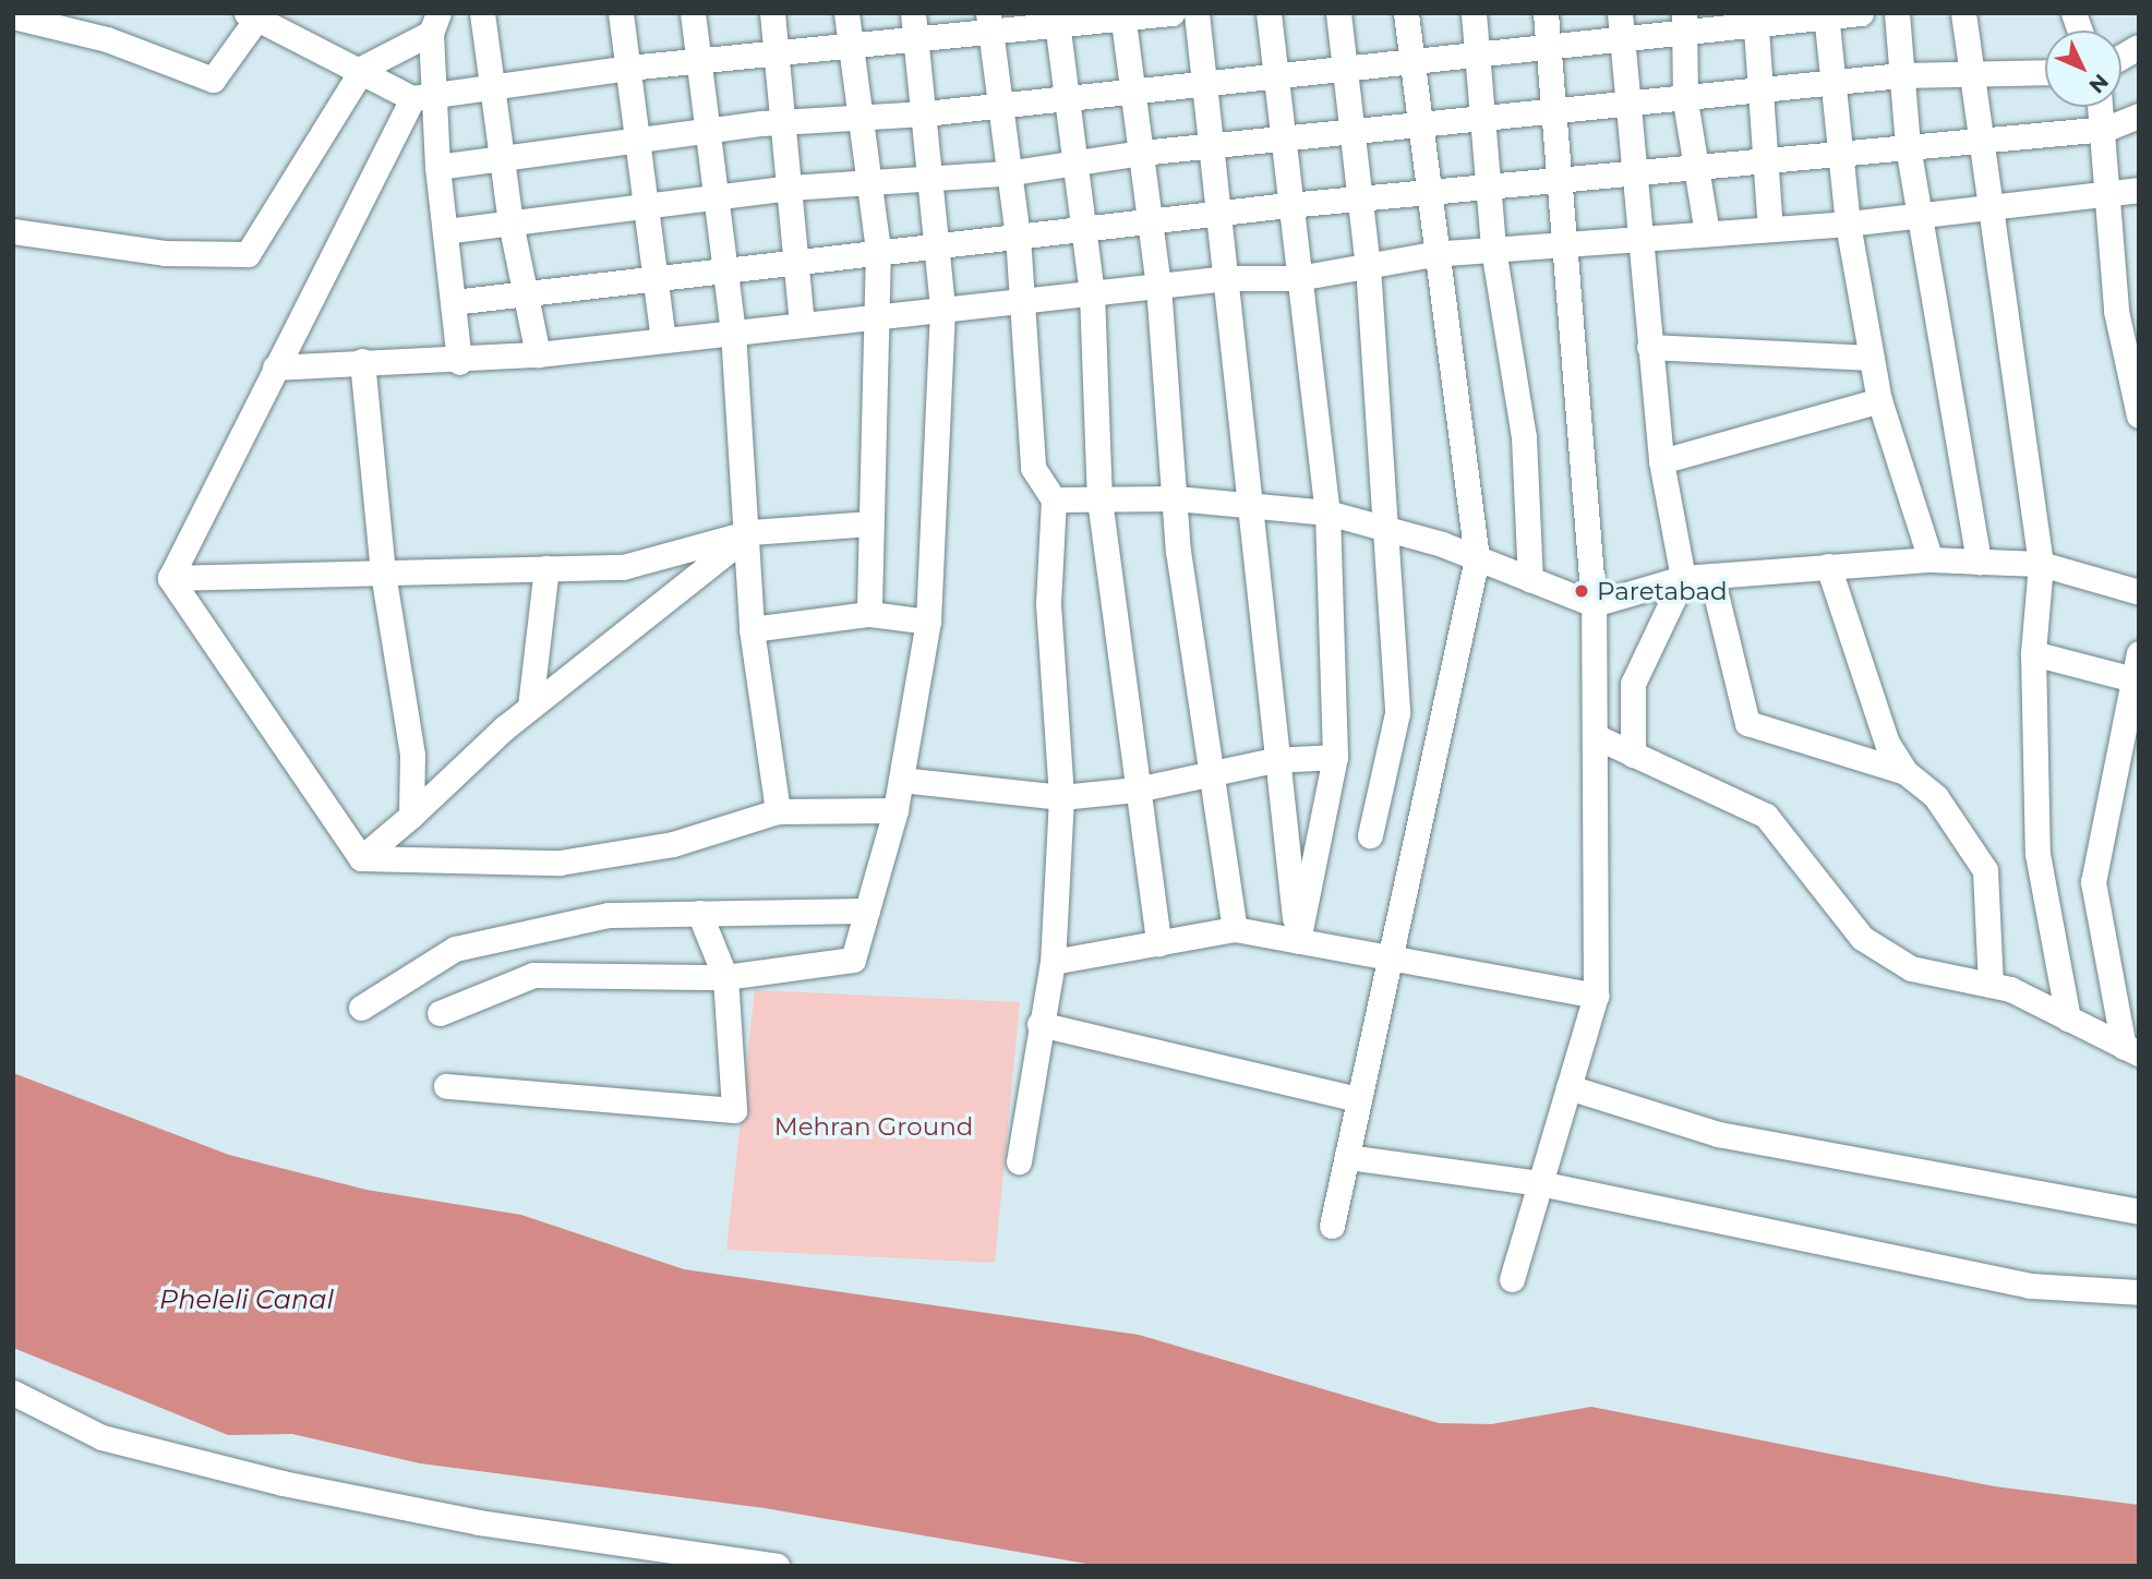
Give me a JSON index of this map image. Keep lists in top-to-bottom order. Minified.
{"water":["Pheleli Canal"],"parks":["Mehran Ground"],"places":["Paretabad"],"north":"bottom right"}
